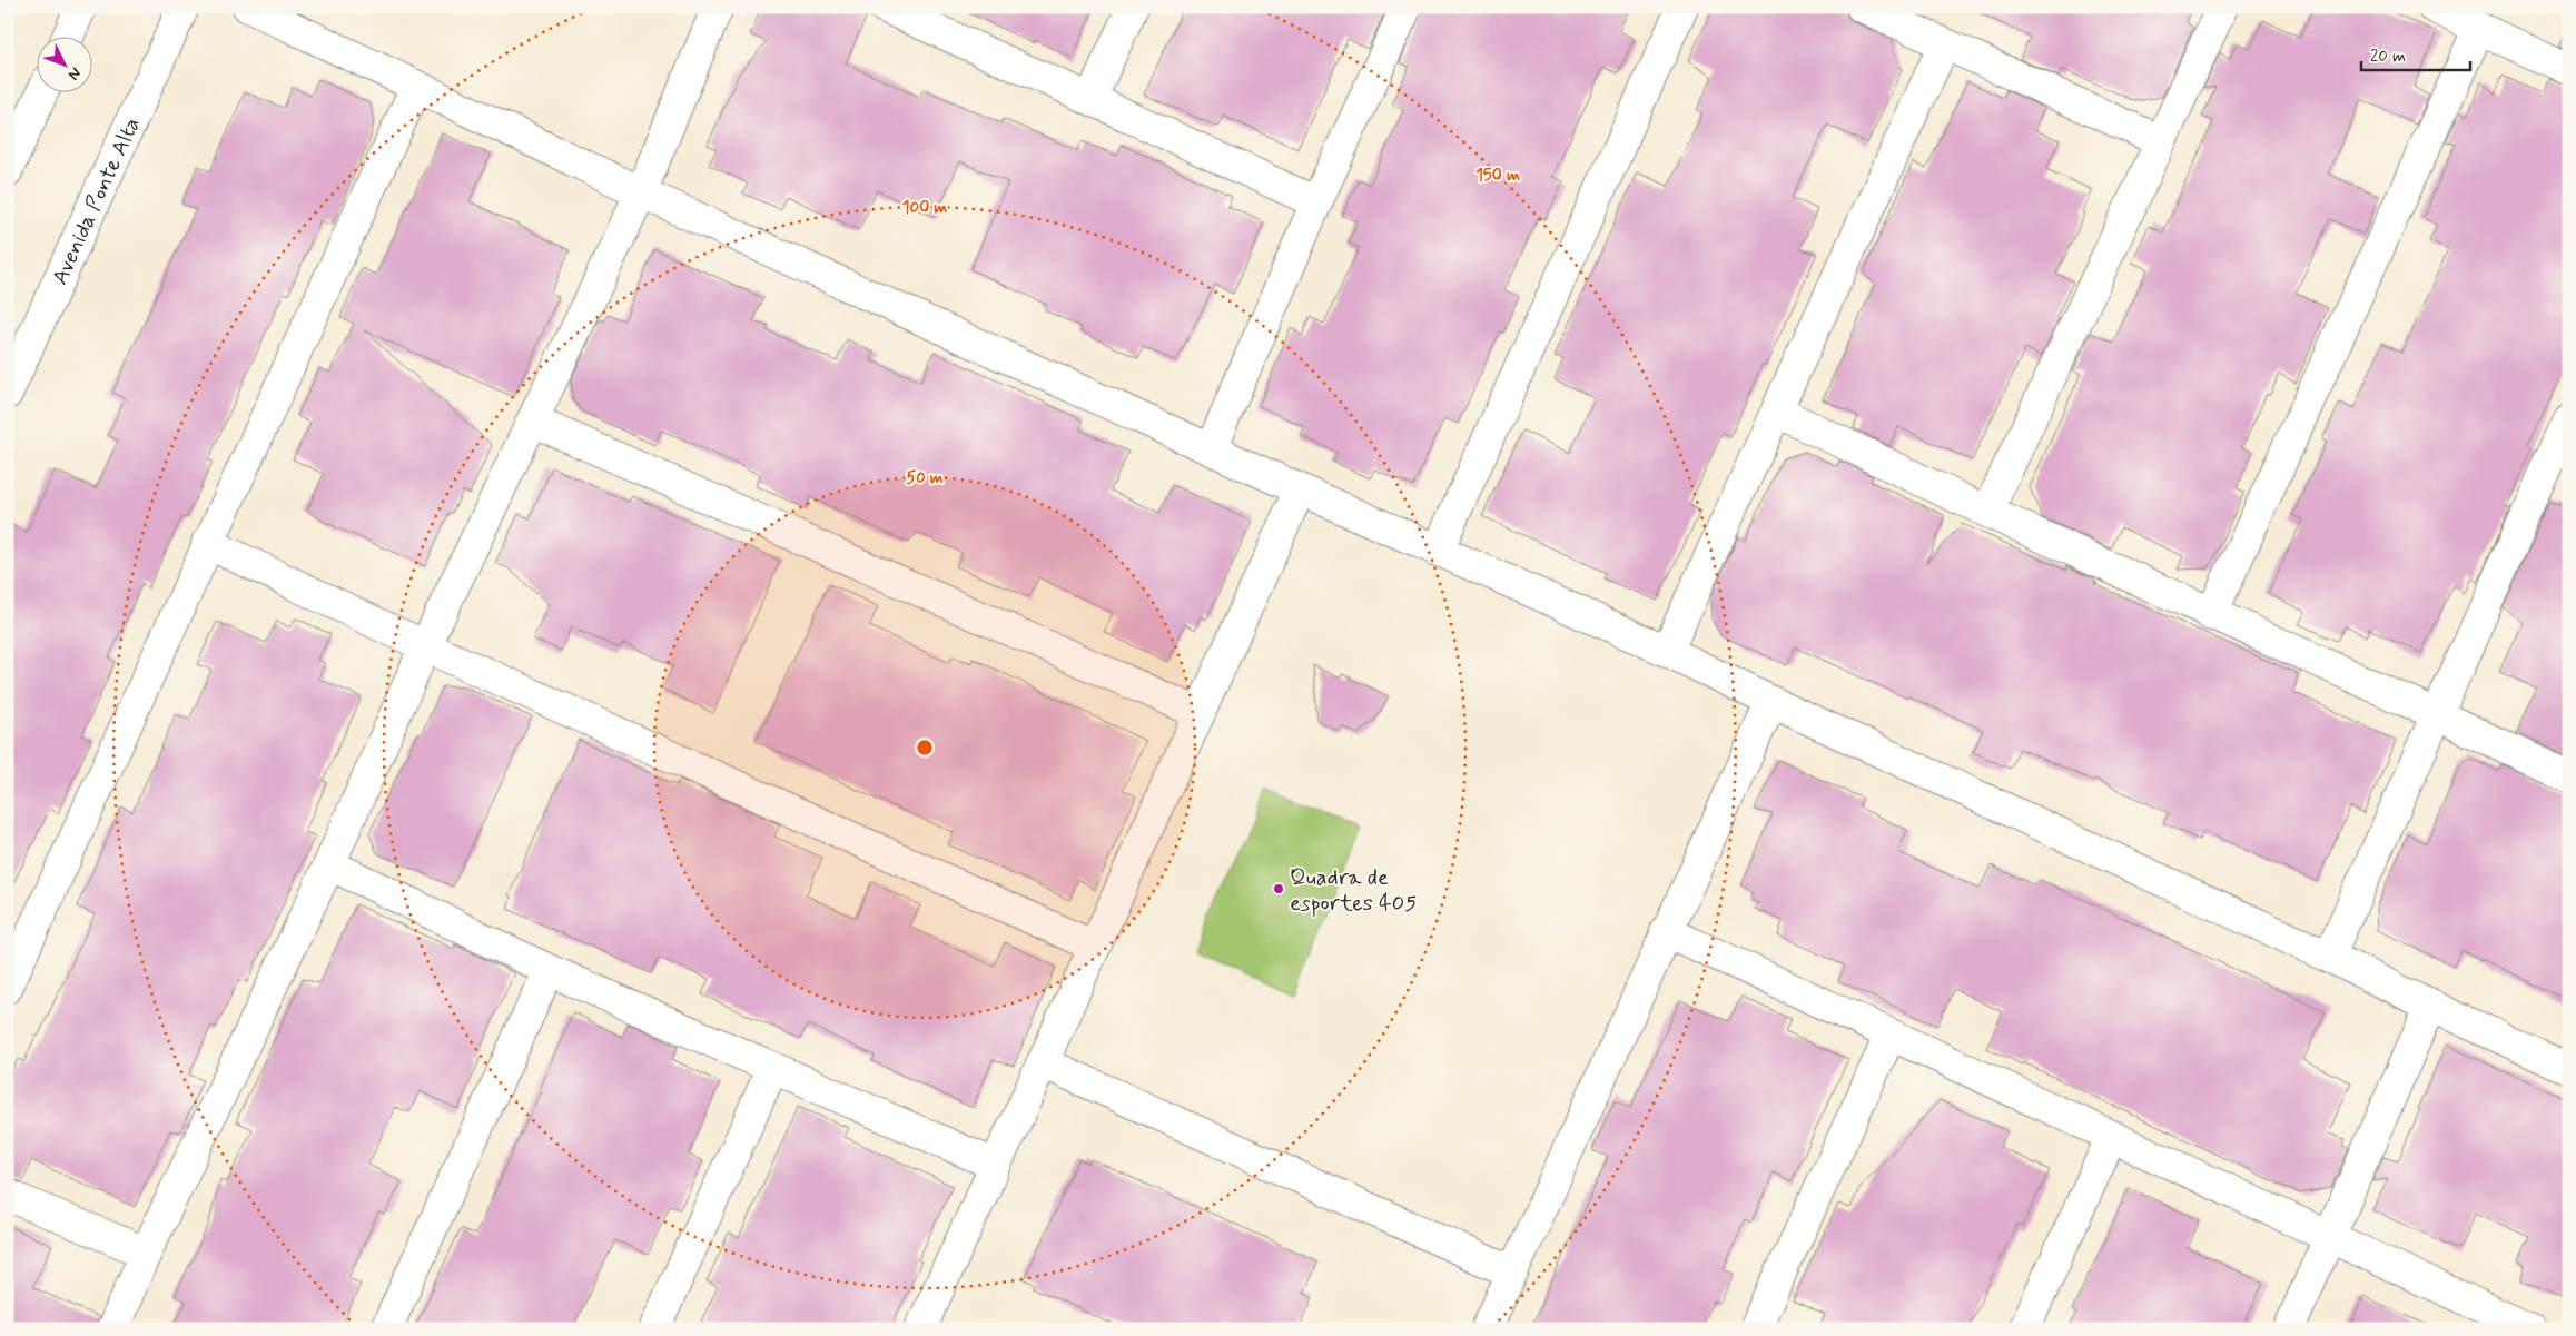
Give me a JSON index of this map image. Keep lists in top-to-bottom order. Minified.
{"streets":{"street":["Avenida Ponte Alta"]},"places":["Quadra de esportes 405"],"scale_bar":"20 m","north":"bottom right","rings":["150 m","100 m","50 m"]}
